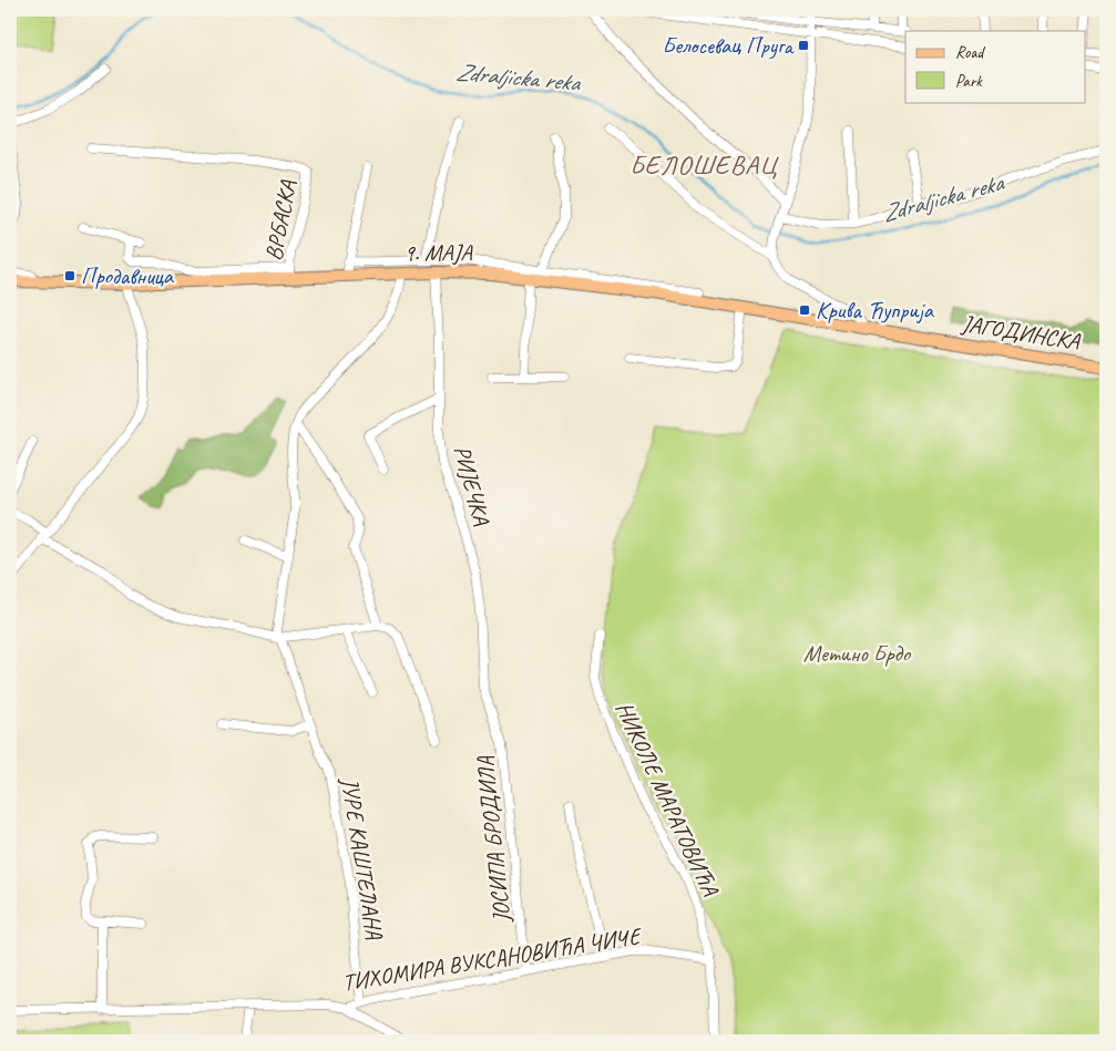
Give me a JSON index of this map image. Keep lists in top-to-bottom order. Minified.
{"streets":{"main road":["9. МАЈА","ЈАГОДИНСКА"],"street":["ВРБАСКА","РИЈЕЧКА","НИКОЛЕ МАРАТОВИЋА","ЈОСИПА БРОДИЛА","ЈУРЕ КАШТЕЛАНА","ТИХОМИРА ВУКСАНОВИЋА ЧИЧЕ"]},"crossings":[["ВРБАСКА","9. МАЈА"],["9. МАЈА","ЈАГОДИНСКА"],["9. МАЈА","РИЈЕЧКА"],["РИЈЕЧКА","ЈОСИПА БРОДИЛА"],["НИКОЛЕ МАРАТОВИЋА","ТИХОМИРА ВУКСАНОВИЋА ЧИЧЕ"],["ЈОСИПА БРОДИЛА","ТИХОМИРА ВУКСАНОВИЋА ЧИЧЕ"],["ЈУРЕ КАШТЕЛАНА","ТИХОМИРА ВУКСАНОВИЋА ЧИЧЕ"]],"districts":["БЕЛОШЕВАЦ"],"water":["Zdraljicka reka"],"parks":["Метино Брдо"],"places":{"transit":["Белосевац Пруга","Продавница","Крива Ћуприја"]},"legend":["Road","Park"]}
